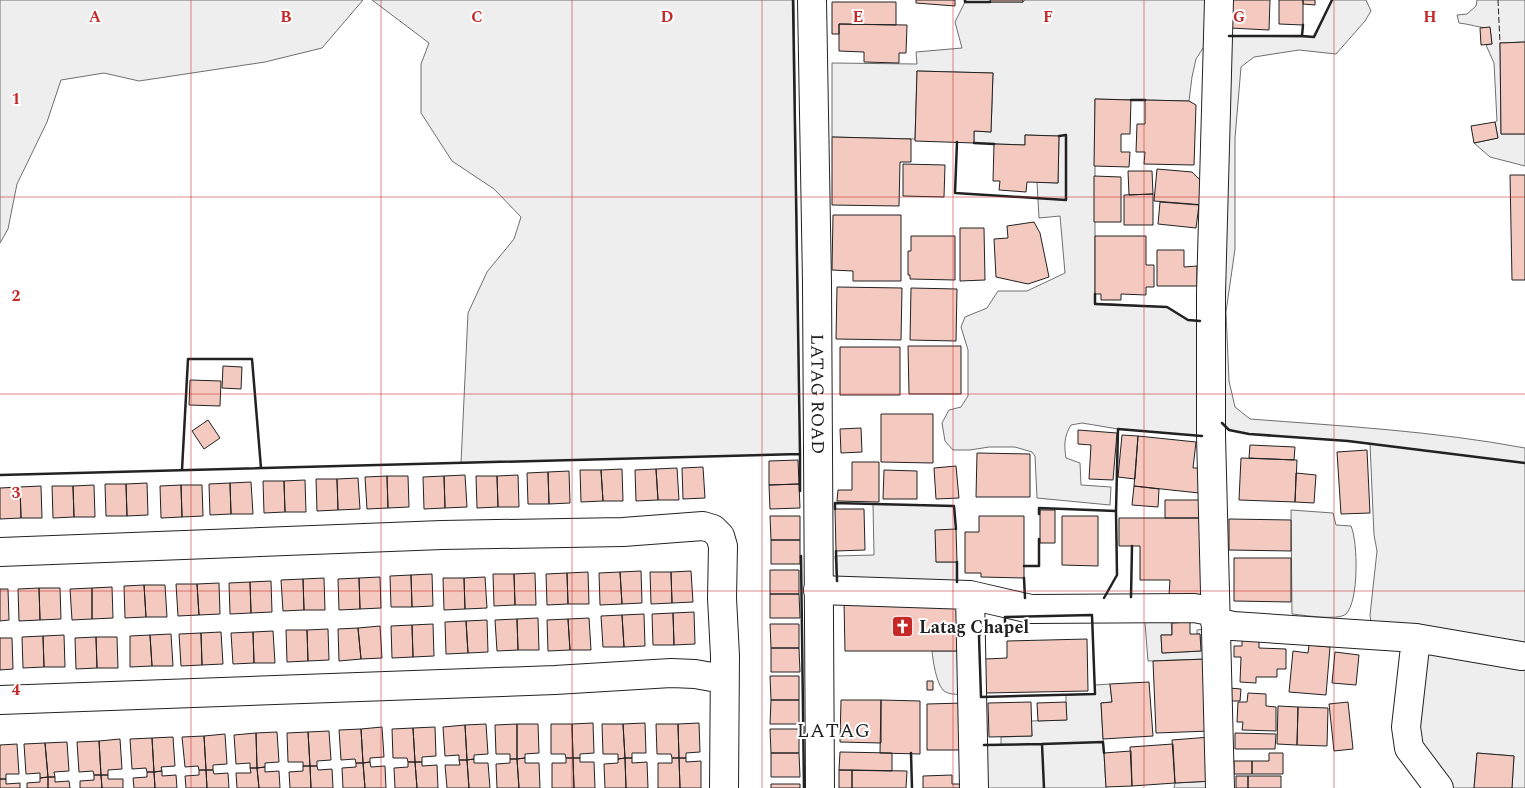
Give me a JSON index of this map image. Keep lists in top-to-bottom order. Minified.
{"streets":{"street":["LATAG ROAD"]},"districts":["LATAG"],"places":{"church":["Latag Chapel"]},"grid":{"columns":["A","B","C","D","E","F","G","H"],"rows":["1","2","3","4"]}}
